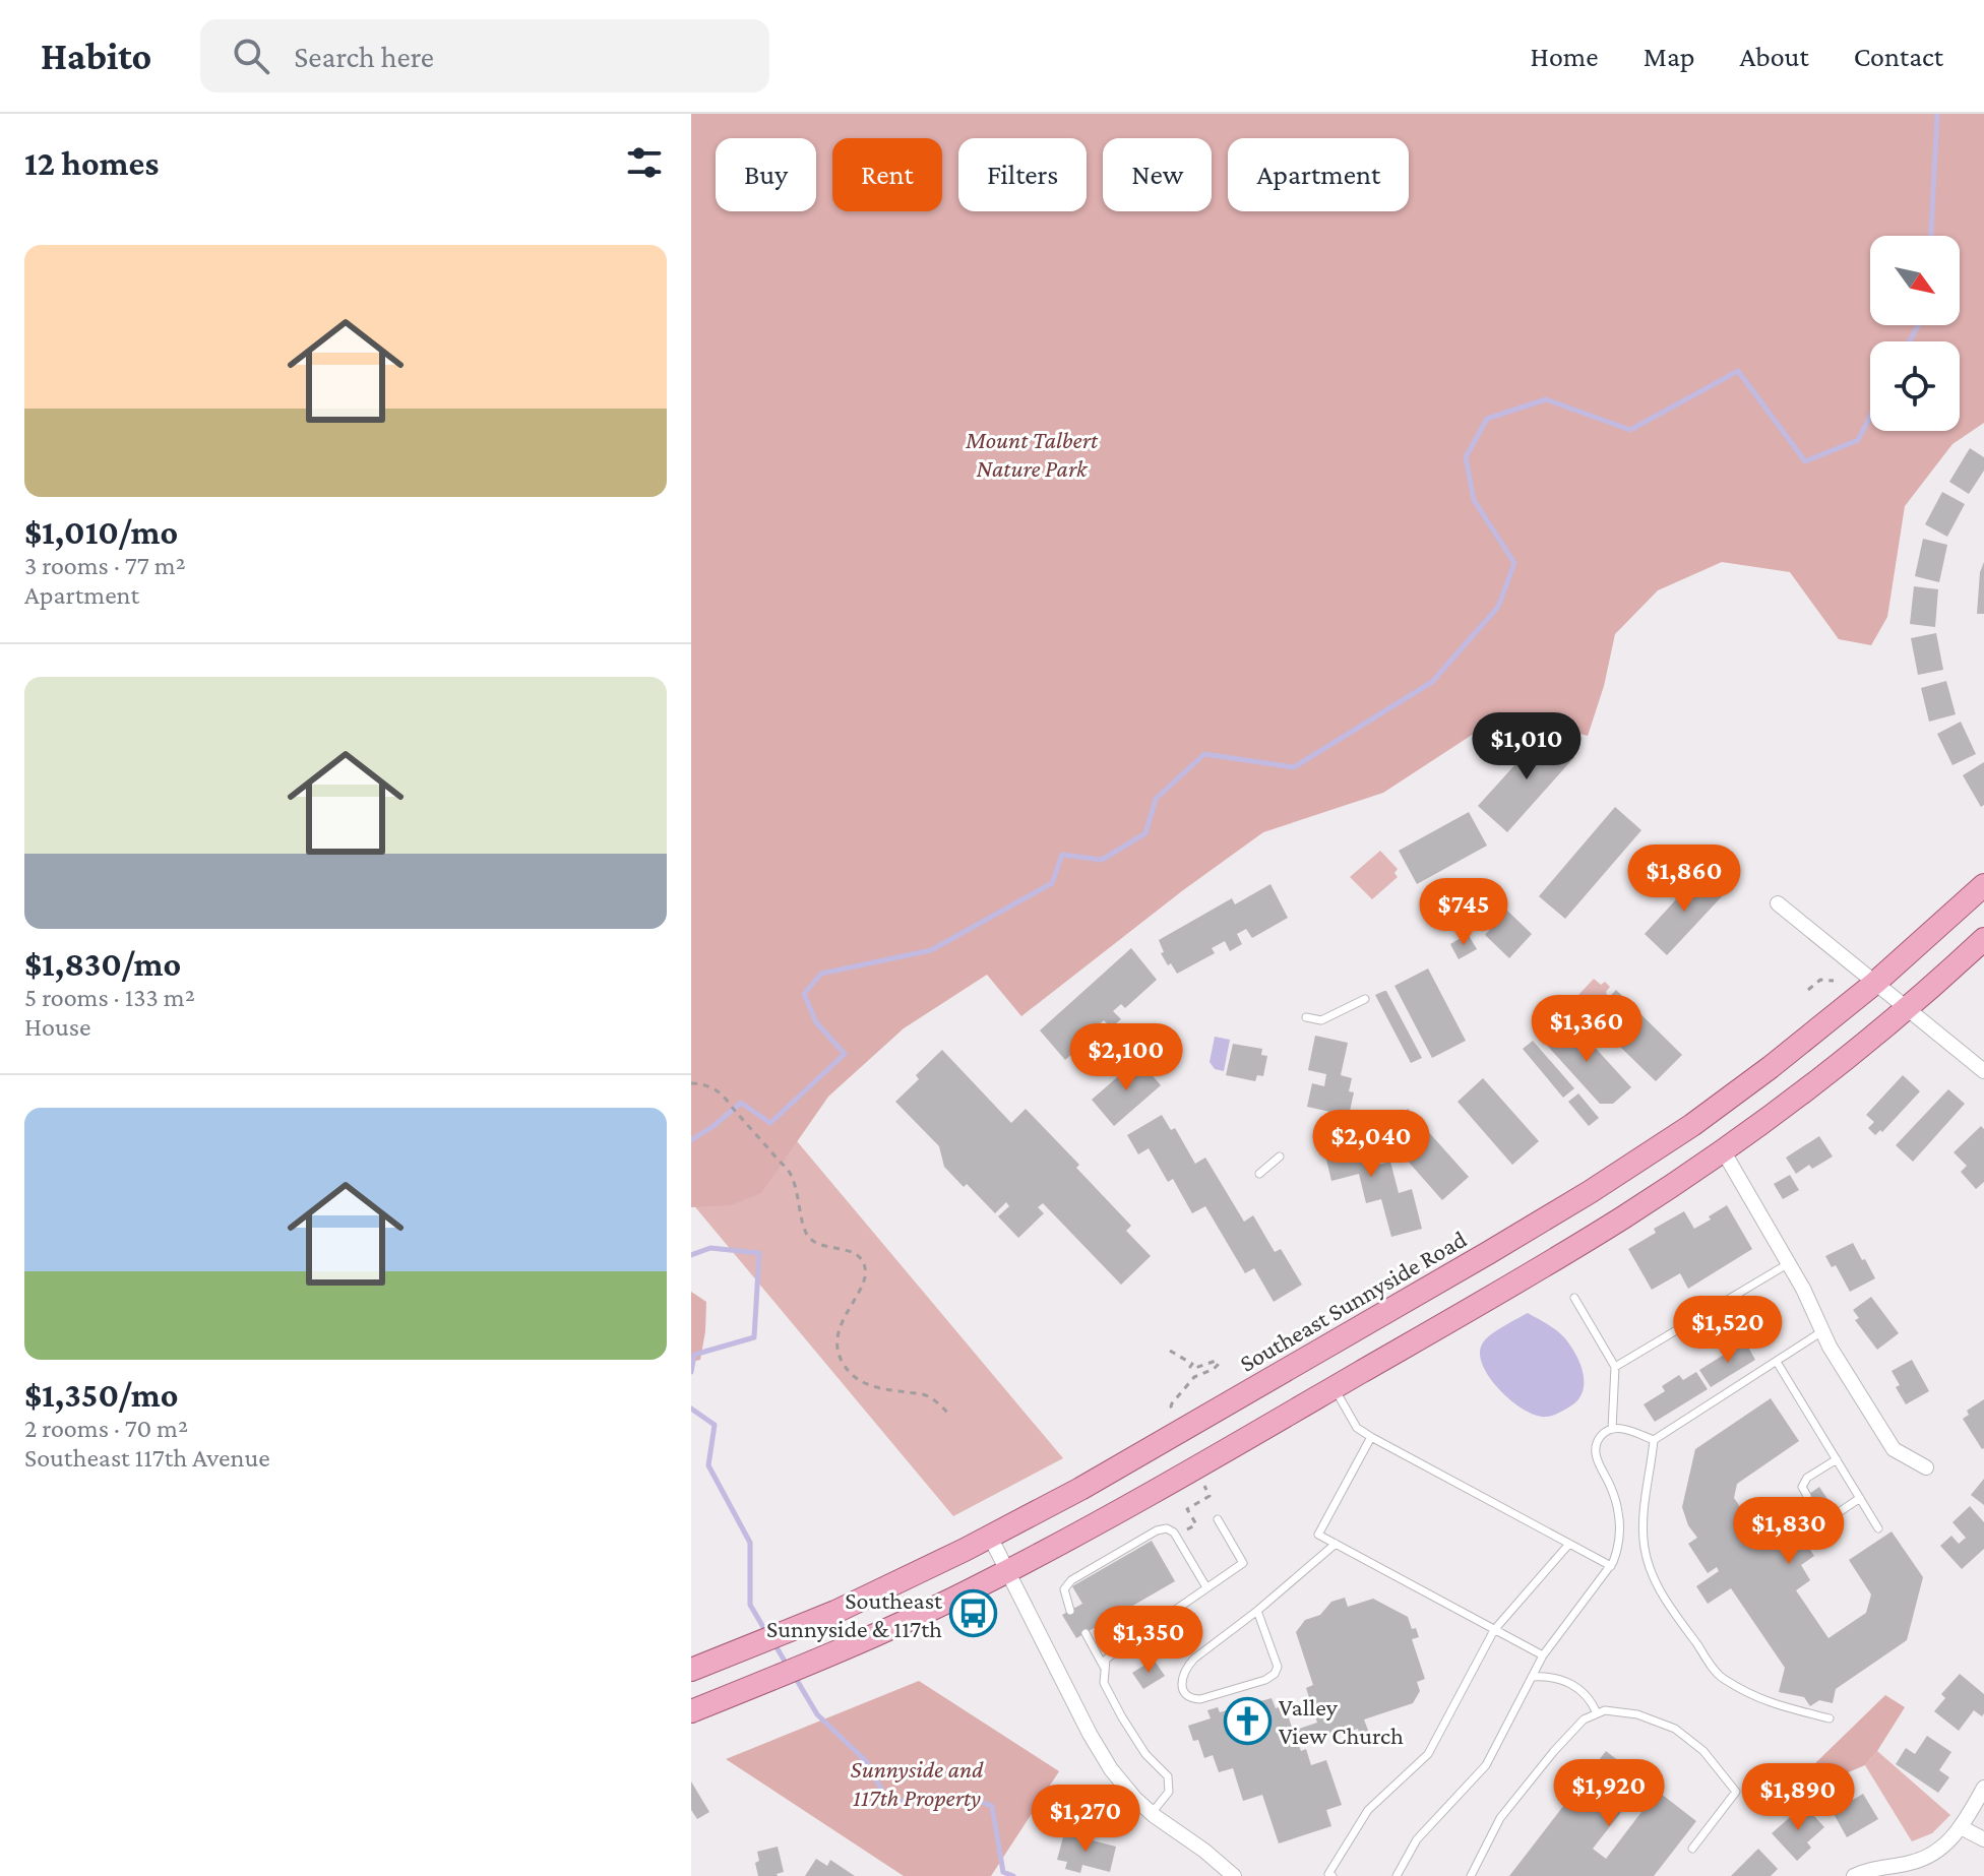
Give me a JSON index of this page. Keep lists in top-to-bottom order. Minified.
{"streets":{"main road":["Southeast Sunnyside Road"]},"parks":["Mount Talbert Nature Park","Sunnyside and 117th Property"],"places":{"bus stop":["Southeast Sunnyside & 117th"],"church":["Valley View Church"]},"north":"bottom right","page":{"header":"Habito","search":"Search here","nav":["Home","Map","About","Contact"],"heading":"12 homes","chip":["Buy","Rent","Filters","New","Apartment"],"list":[{"name":"$1,010/mo","note":"3 rooms · 77 m² · Apartment"},{"name":"$1,830/mo","note":"5 rooms · 133 m² · House"},{"name":"$1,350/mo","note":"2 rooms · 70 m² · Southeast 117th Avenue"}],"price":["$1,010","$1,860","$745","$1,360","$2,100","$2,040","$1,520","$1,830","$1,350","$1,920","$1,890","$1,270"]}}
